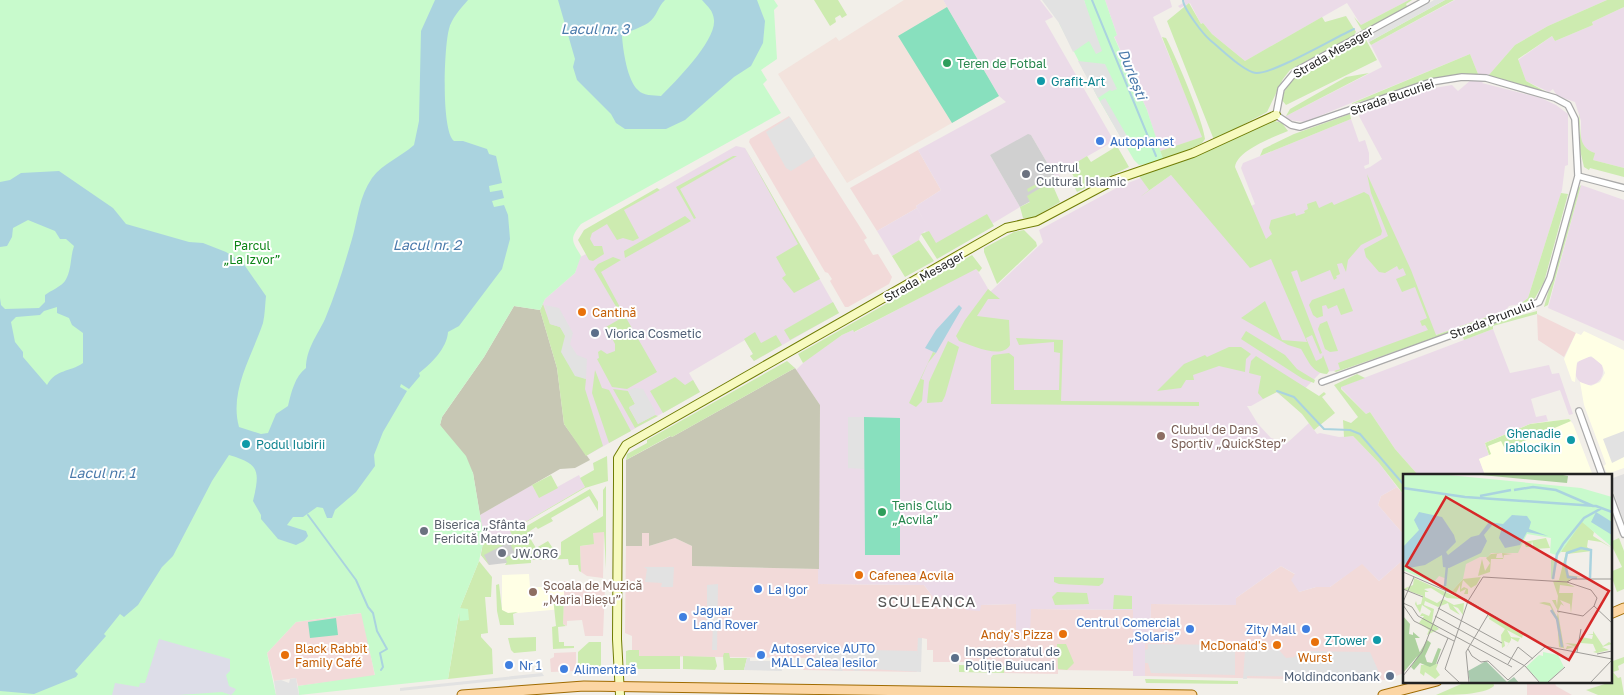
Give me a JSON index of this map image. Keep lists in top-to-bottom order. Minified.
{"streets":{"street":["Strada Mesager","Strada Bucuriei","Strada Prunului"]},"crossings":[["Strada Mesager","Strada Bucuriei"],["Strada Bucuriei","Strada Prunului"]],"districts":["SCULEANCA"],"water":["Lacul nr. 3","Durlești","Lacul nr. 2","Lacul nr. 1"],"parks":["Parcul „La Izvor”"],"places":["Teren de Fotbal","Grafit-Art","Autoplanet","Centrul Cultural Islamic","Cantină","Viorica Cosmetic","Clubul de Dans Sportiv „QuickStep”","Ghenadie Iablocikin","Podul Iubirii","Tenis Club „Acvila”","Biserica „Sfânta Fericită Matrona”","JW.ORG","Cafenea Acvila","La Igor","Școala de Muzică „Maria Bieșu”","Jaguar Land Rover","Centrul Comercial „Solaris”","Zity Mall","Andy's Pizza","ZTower","Wurst","McDonald's","Black Rabbit Family Café","Autoservice AUTO MALL Calea Iesilor","Inspectoratul de Poliție Buiucani","Nr 1","Alimentară","Moldindconbank"]}
